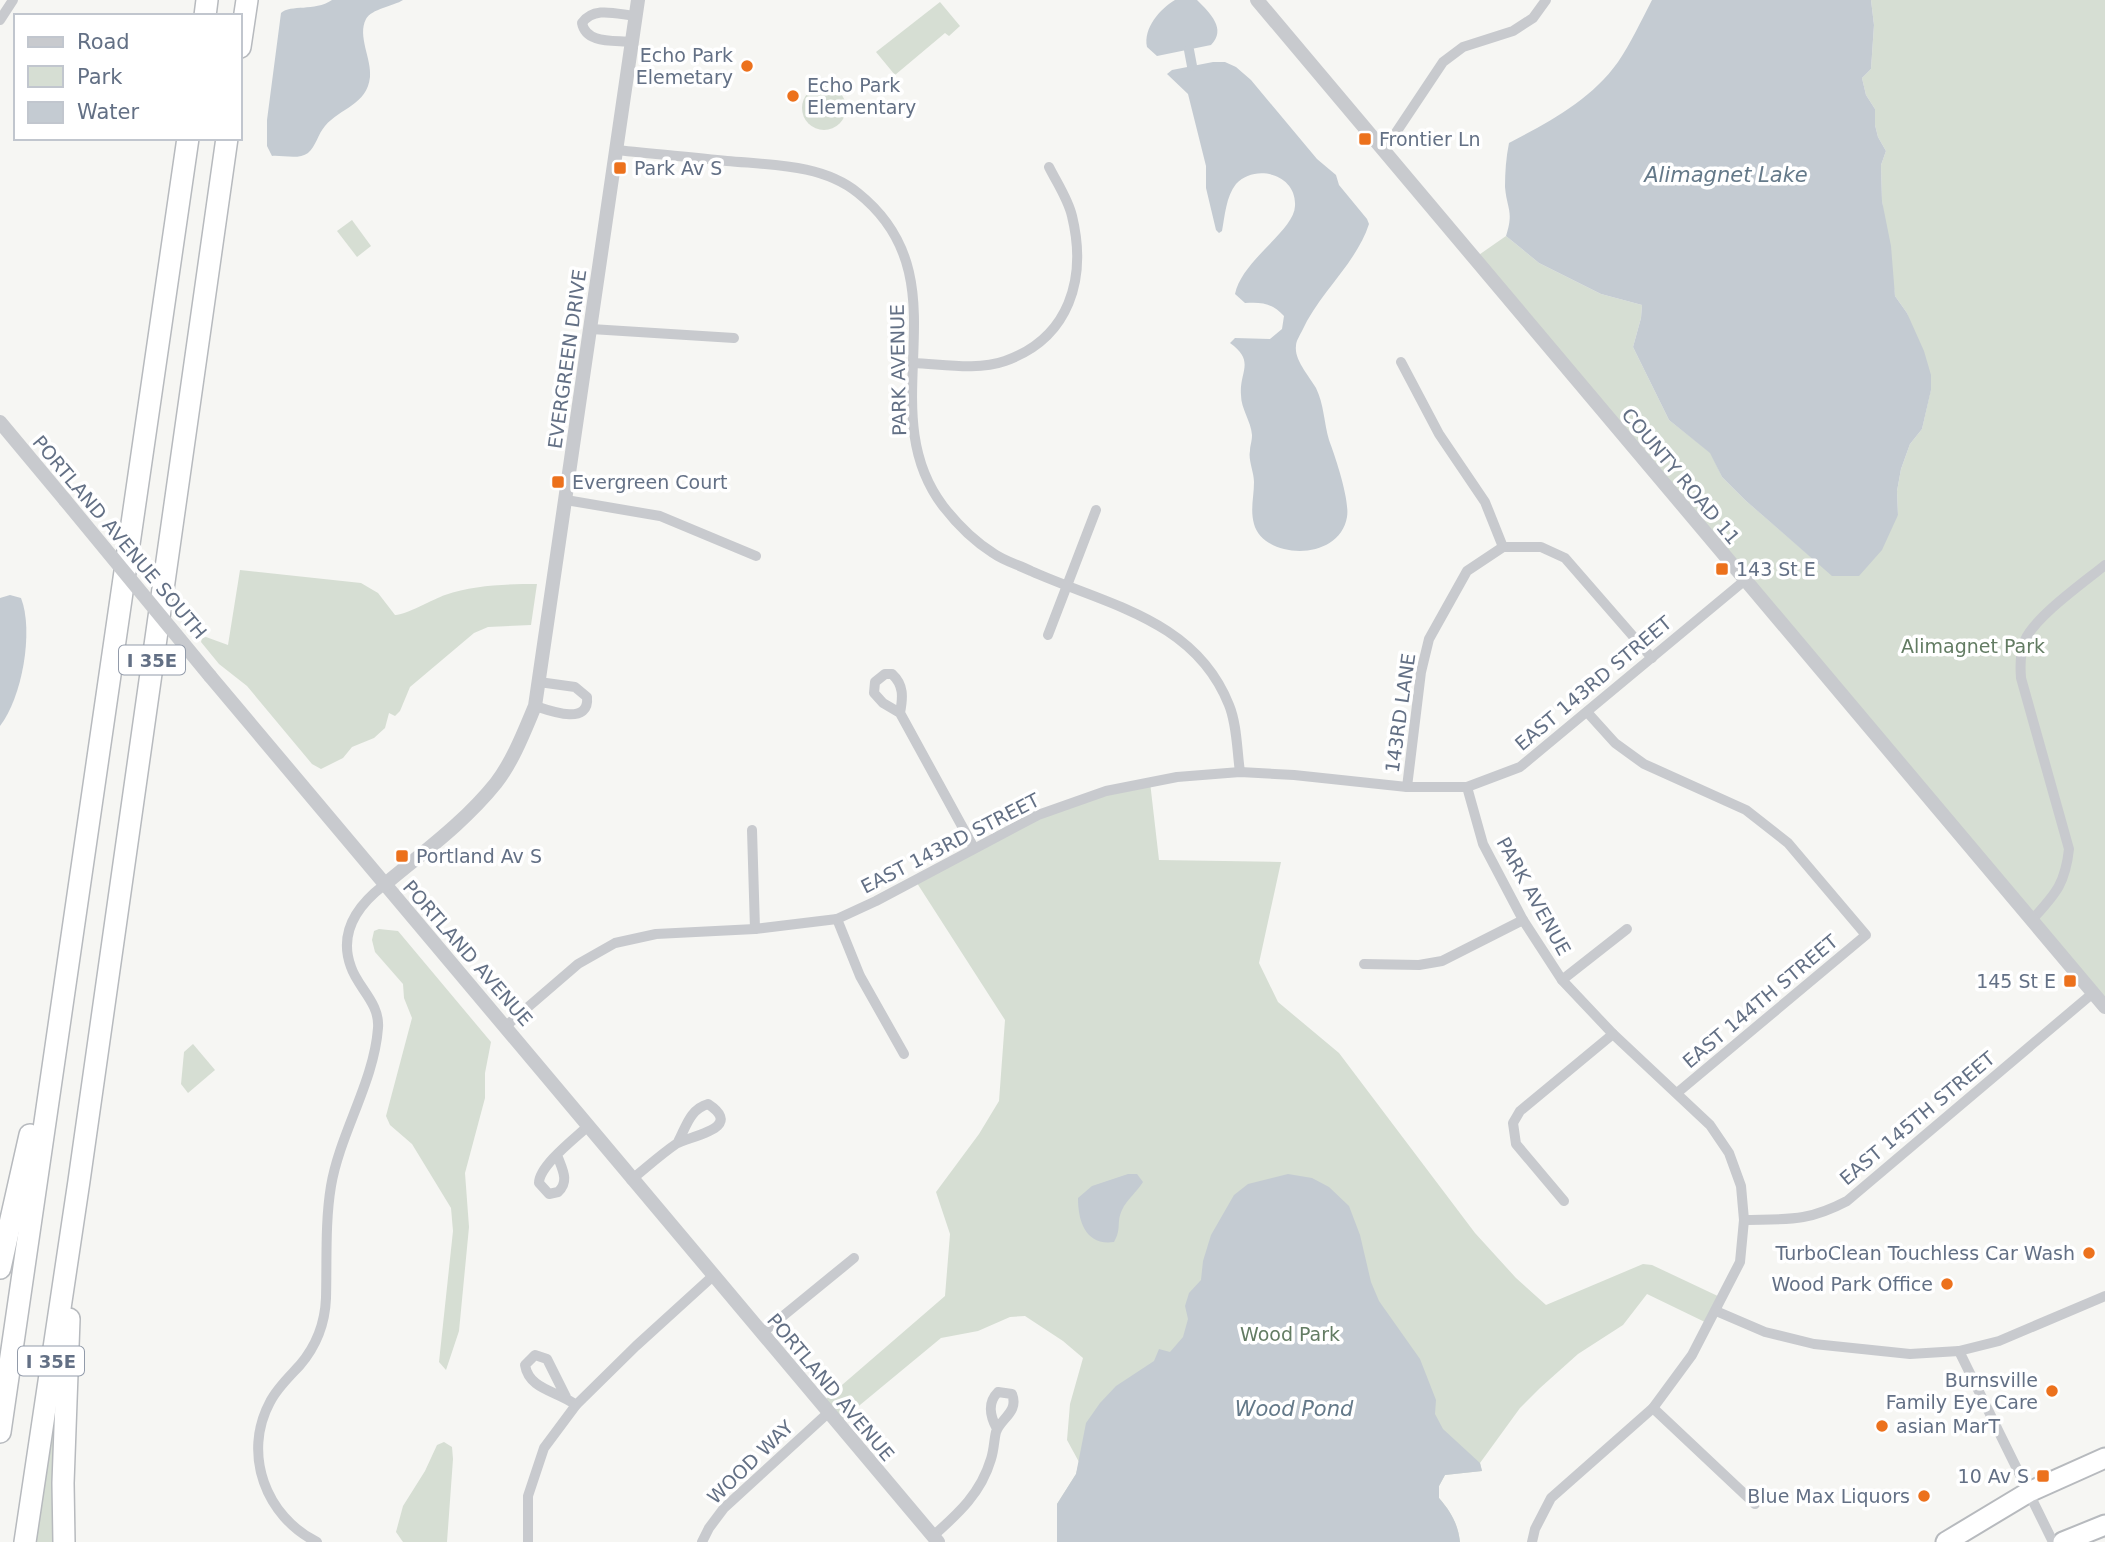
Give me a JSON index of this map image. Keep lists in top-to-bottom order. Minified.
{"streets":{"highway":["I 35E"],"street":["EVERGREEN DRIVE","PARK AVENUE","COUNTY ROAD 11","PORTLAND AVENUE SOUTH","EAST 143RD STREET","143RD LANE","PORTLAND AVENUE","EAST 144TH STREET","EAST 145TH STREET","WOOD WAY"]},"crossings":[["EVERGREEN DRIVE","PARK AVENUE"],["EVERGREEN DRIVE","PORTLAND AVENUE"],["PARK AVENUE","EAST 143RD STREET"],["PARK AVENUE","EAST 144TH STREET"],["COUNTY ROAD 11","EAST 143RD STREET"],["COUNTY ROAD 11","EAST 145TH STREET"],["PORTLAND AVENUE SOUTH","PORTLAND AVENUE"],["EAST 143RD STREET","143RD LANE"],["EAST 143RD STREET","PORTLAND AVENUE"],["EAST 143RD STREET","EAST 144TH STREET"],["PORTLAND AVENUE","WOOD WAY"]],"water":["Alimagnet Lake","Wood Pond"],"parks":["Alimagnet Park","Wood Park"],"places":{"other":["Echo Park Elemetary","Echo Park Elementary","TurboClean Touchless Car Wash","Wood Park Office","Burnsville Family Eye Care","asian MarT","Blue Max Liquors"],"transit":["Frontier Ln","Park Av S","Evergreen Court","143 St E","Portland Av S","145 St E","10 Av S"]},"legend":["Road","Park","Water"]}
